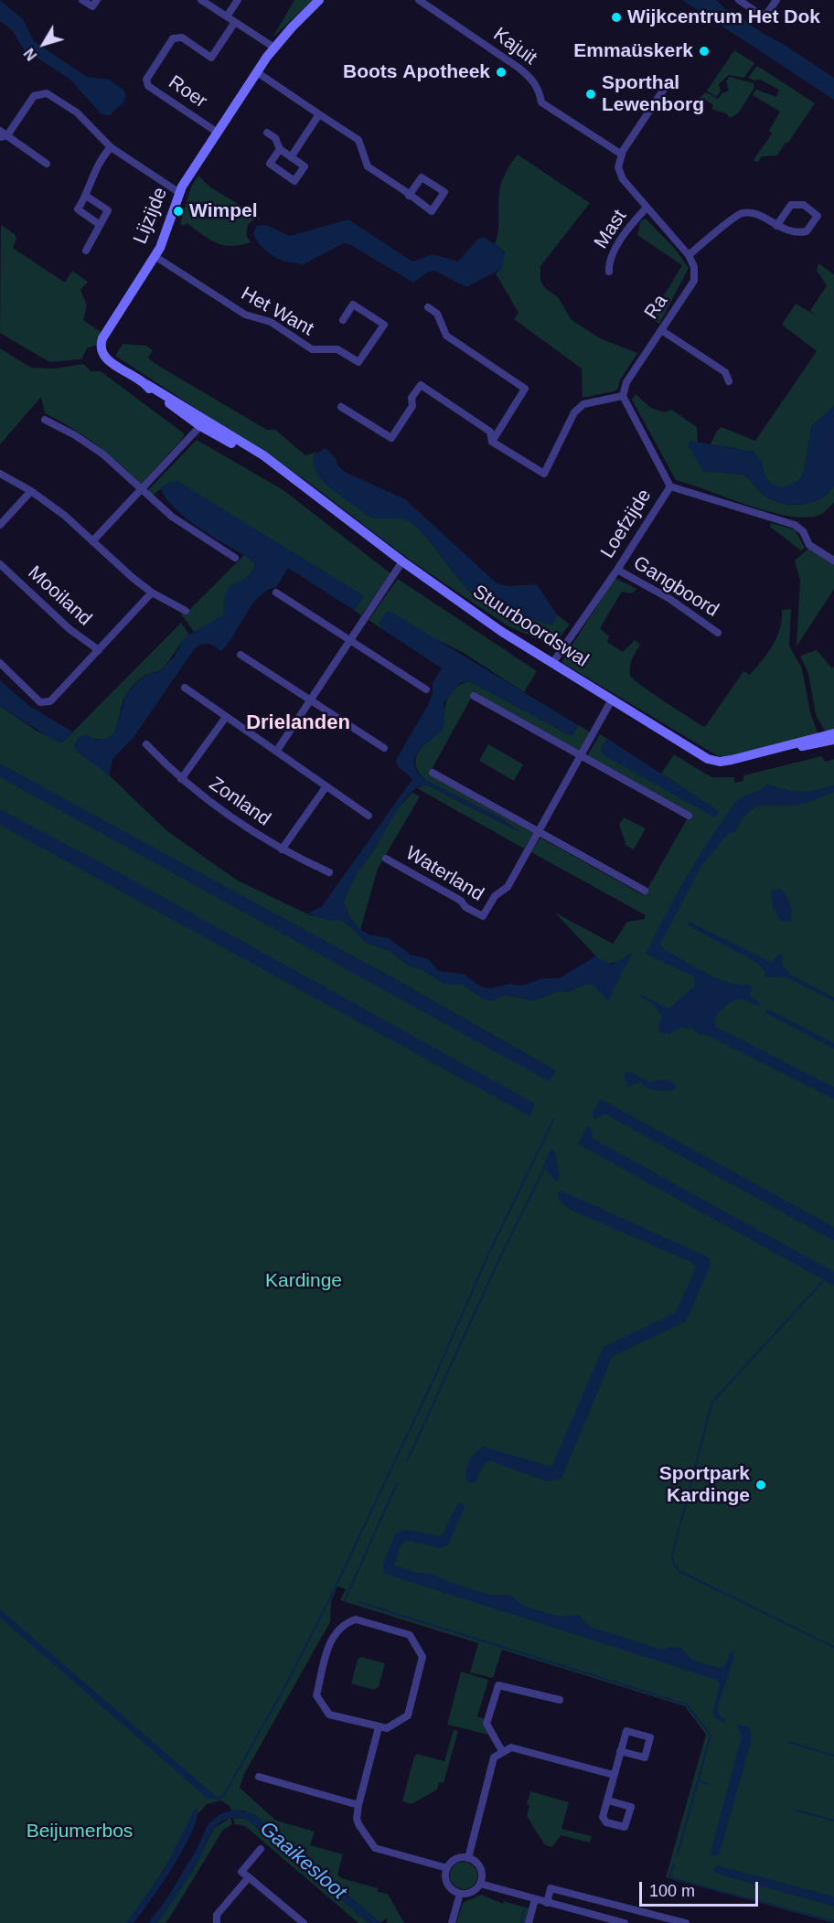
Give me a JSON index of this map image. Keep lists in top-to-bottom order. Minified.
{"streets":{"street":["Kajuit","Roer","Lijzijde","Mast","Ra","Het Want","Loefzijde","Gangboord","Mooiland","Stuurboordswal","Zonland","Waterland"]},"crossings":[["Kajuit","Ra"],["Roer","Lijzijde"],["Lijzijde","Het Want"],["Lijzijde","Stuurboordswal"],["Mast","Ra"],["Loefzijde","Gangboord"],["Loefzijde","Stuurboordswal"],["Stuurboordswal","Waterland"]],"districts":["Drielanden"],"water":["Gaaikesloot"],"parks":["Kardinge","Beijumerbos"],"places":["Wijkcentrum Het Dok","Emmaüskerk","Boots Apotheek","Sporthal Lewenborg","Wimpel","Sportpark Kardinge"],"scale_bar":"100 m","north":"bottom left"}
